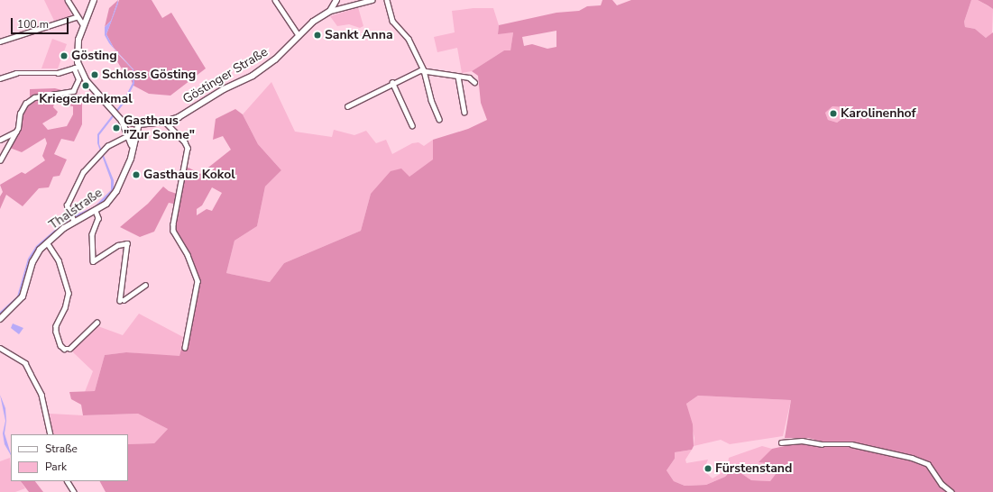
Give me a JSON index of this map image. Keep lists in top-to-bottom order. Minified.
{"streets":{"main road":["Göstinger Straße","Thalstraße"]},"places":["Sankt Anna","Gösting","Schloss Gösting","Kriegerdenkmal","Karolinenhof","Gasthaus \"Zur Sonne\"","Gasthaus Kokol","Fürstenstand"],"legend":["Straße","Park"],"scale_bar":"100 m"}
